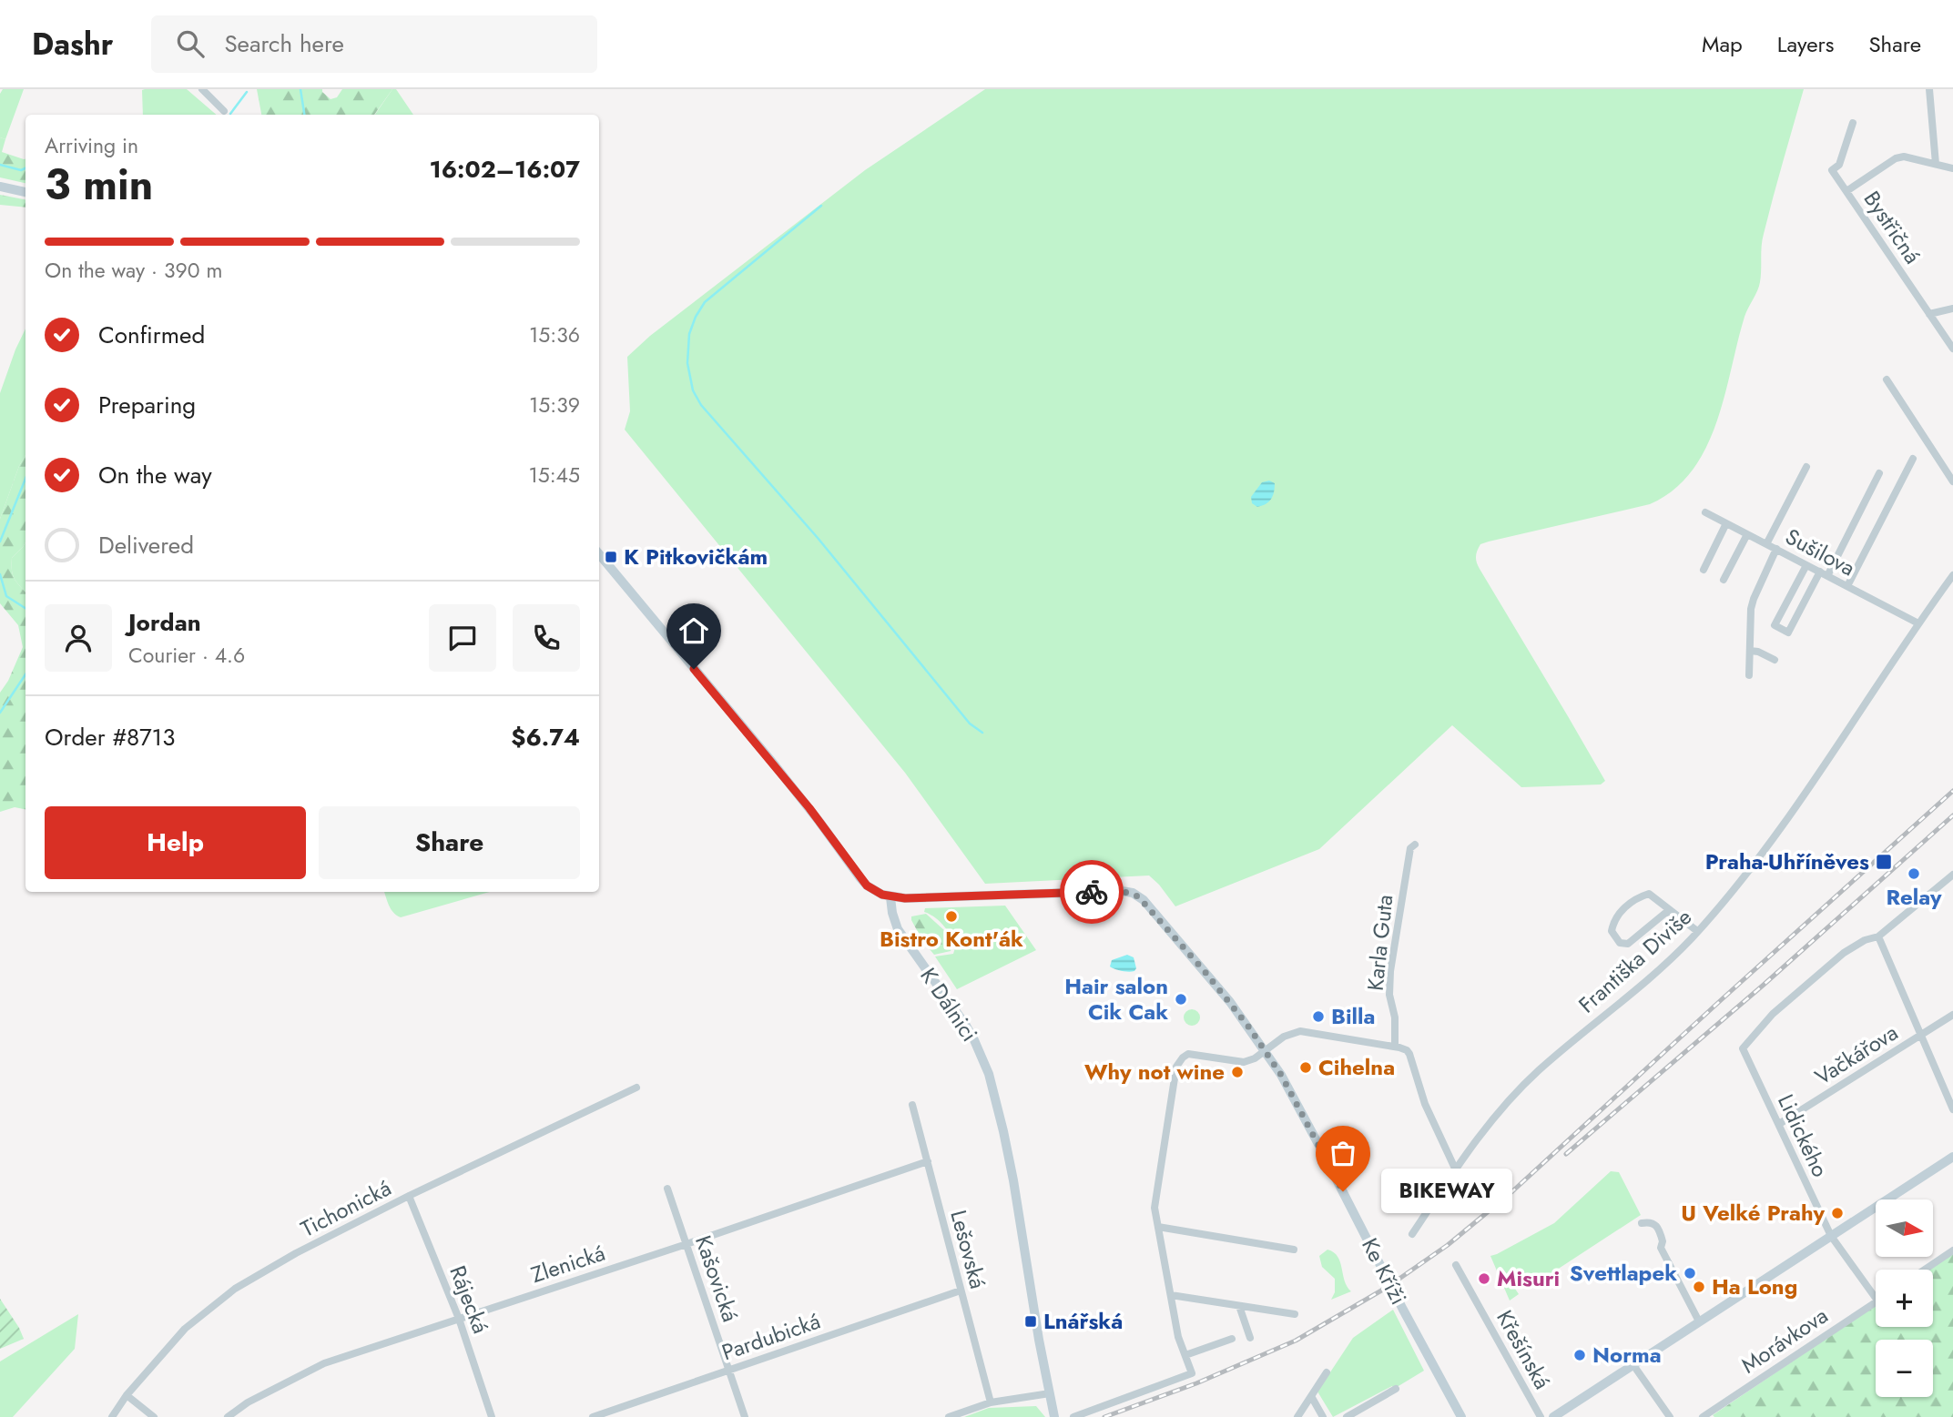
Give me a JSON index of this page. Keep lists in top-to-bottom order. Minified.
{"streets":{"street":["Bystřičná","Sušilova","Karla Guta","Františka Diviše","K Dálnici","Vačkářova","Lidického","Tichonická","Lešovská","Zlenická","Ke Kříži","Kašovická","Rájecká","Pardubická","Morávkova","Křešínská"]},"crossings":[["Sušilova","Františka Diviše"],["K Dálnici","Ke Kříži"],["Vačkářova","Lidického"],["Tichonická","Rájecká"],["Lešovská","Zlenická"],["Lešovská","Pardubická"],["Zlenická","Kašovická"],["Zlenická","Rájecká"],["Kašovická","Pardubická"]],"places":{"transit":["K Pitkovičkám","Praha-Uhříněves","Lnářská"],"other":["Relay","Bistro Kont'ák","Hair salon Cik Cak","Billa","Cihelna","Why not wine","BIKEWAY","U Velké Prahy","Svettlapek","Misuri","Ha Long","Norma"]},"north":"right","page":{"header":"Dashr","search":"Search here","nav":["Map","Layers","Share"],"heading":["3 min","Arriving in","16:02–16:07"],"panel":["Jordan","Courier · 4.6","Order #8713","$6.74"],"bar":"On the way · 390 m","list":[["Confirmed","15:36"],["Preparing","15:39"],["On the way","15:45"],"Delivered"],"buttons":["Help","Share"],"bubble":"BIKEWAY","map_buttons":["+","−"]}}
